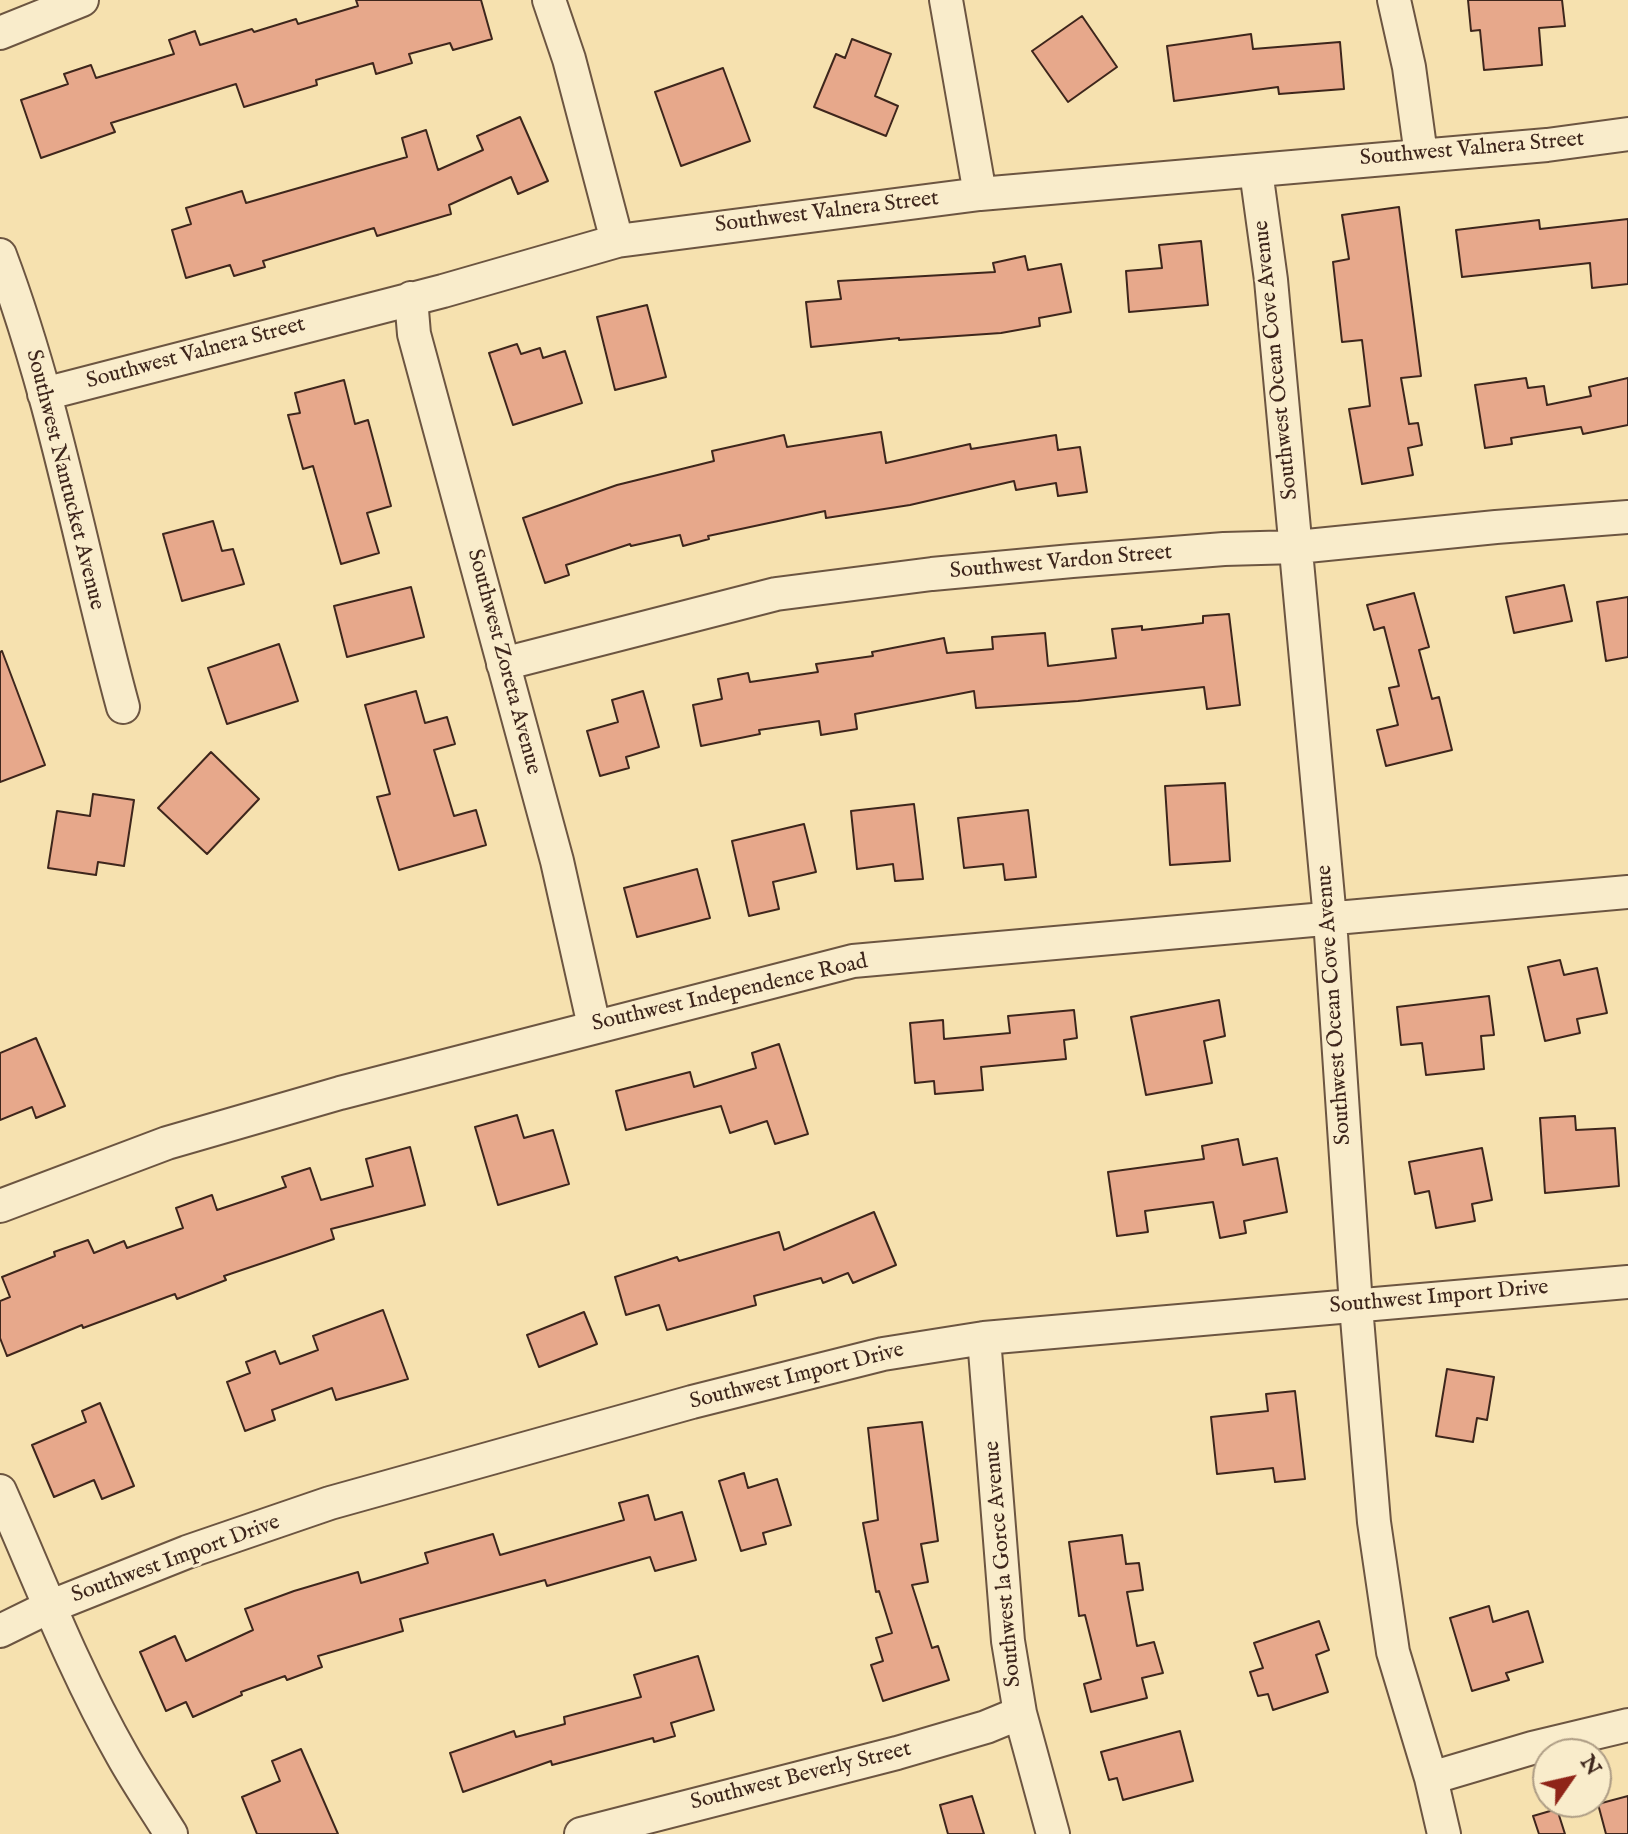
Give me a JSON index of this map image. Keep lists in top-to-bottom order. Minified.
{"streets":{"street":["Southwest Valnera Street","Southwest Ocean Cove Avenue","Southwest Nantucket Avenue","Southwest Vardon Street","Southwest Zoreta Avenue","Southwest Independence Road","Southwest Import Drive","Southwest la Gorce Avenue","Southwest Beverly Street"]},"crossings":[["Southwest Valnera Street","Southwest Ocean Cove Avenue"],["Southwest Valnera Street","Southwest Nantucket Avenue"],["Southwest Valnera Street","Southwest Zoreta Avenue"],["Southwest Ocean Cove Avenue","Southwest Vardon Street"],["Southwest Ocean Cove Avenue","Southwest Independence Road"],["Southwest Ocean Cove Avenue","Southwest Import Drive"],["Southwest Vardon Street","Southwest Zoreta Avenue"],["Southwest Zoreta Avenue","Southwest Independence Road"],["Southwest Import Drive","Southwest la Gorce Avenue"],["Southwest la Gorce Avenue","Southwest Beverly Street"]],"north":"top right"}
